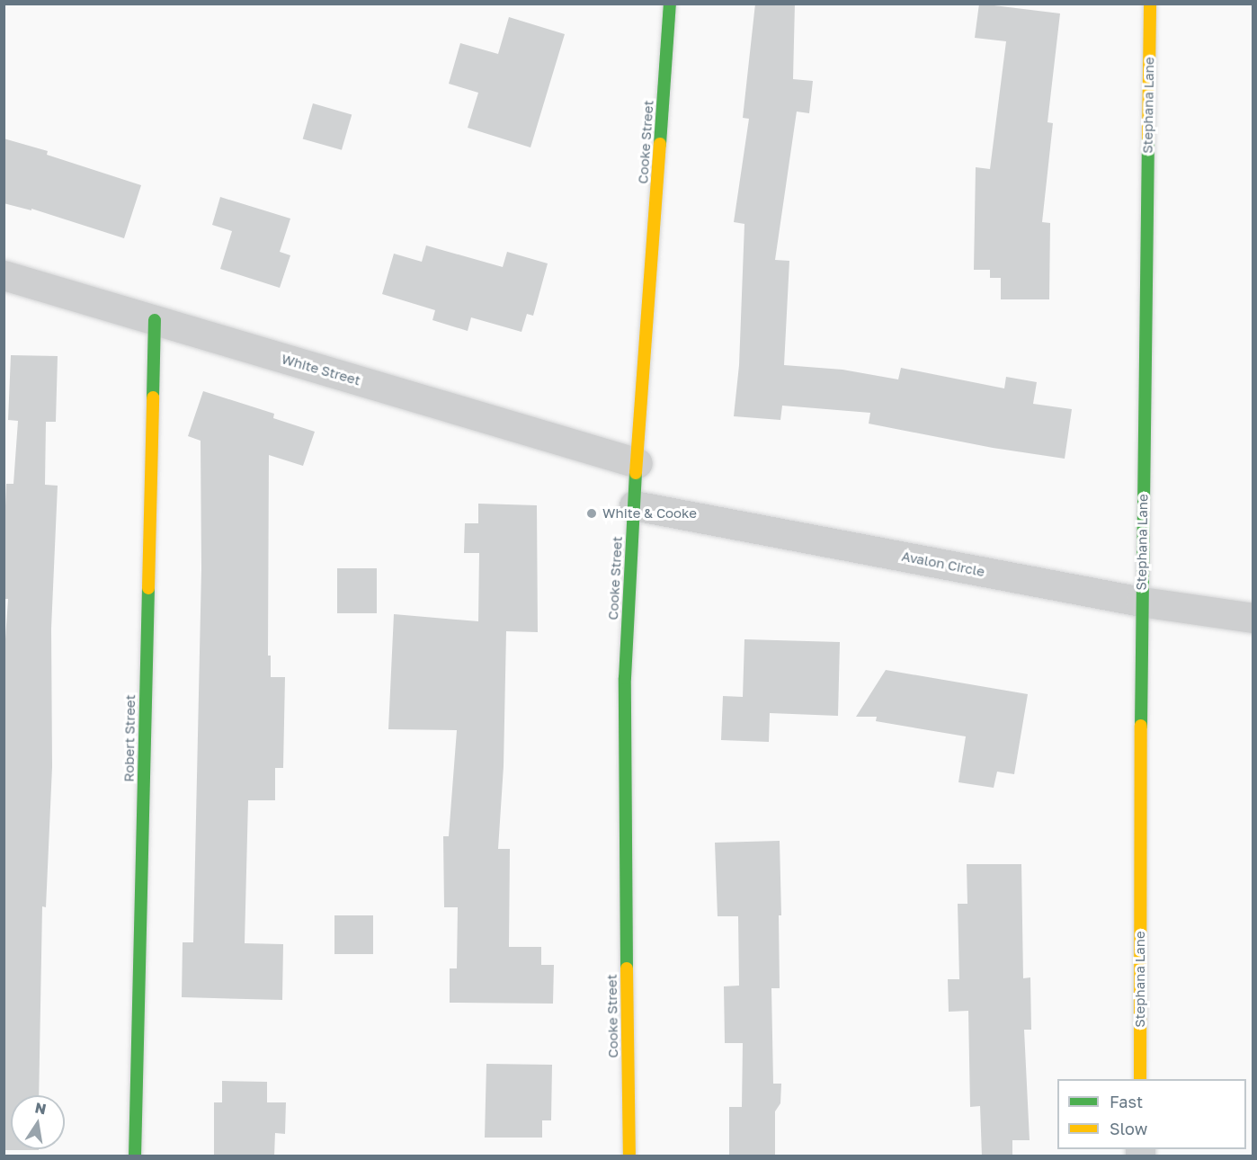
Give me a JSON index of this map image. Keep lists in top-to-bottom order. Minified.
{"streets":{"street":["Stephana Lane","Cooke Street","White Street","Avalon Circle","Robert Street"]},"crossings":[["Stephana Lane","Avalon Circle"],["Cooke Street","White Street"],["Cooke Street","Avalon Circle"],["White Street","Robert Street"]],"places":["White & Cooke"],"legend":["Fast","Slow"],"north":"top"}
